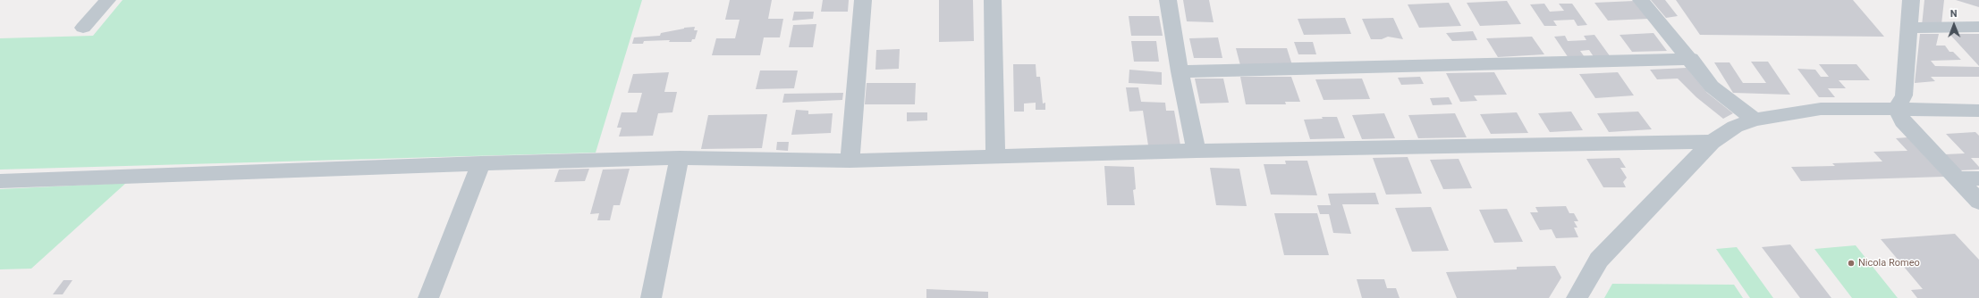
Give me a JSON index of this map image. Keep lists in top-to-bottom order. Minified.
{"places":["Nicola Romeo"],"north":"top"}
